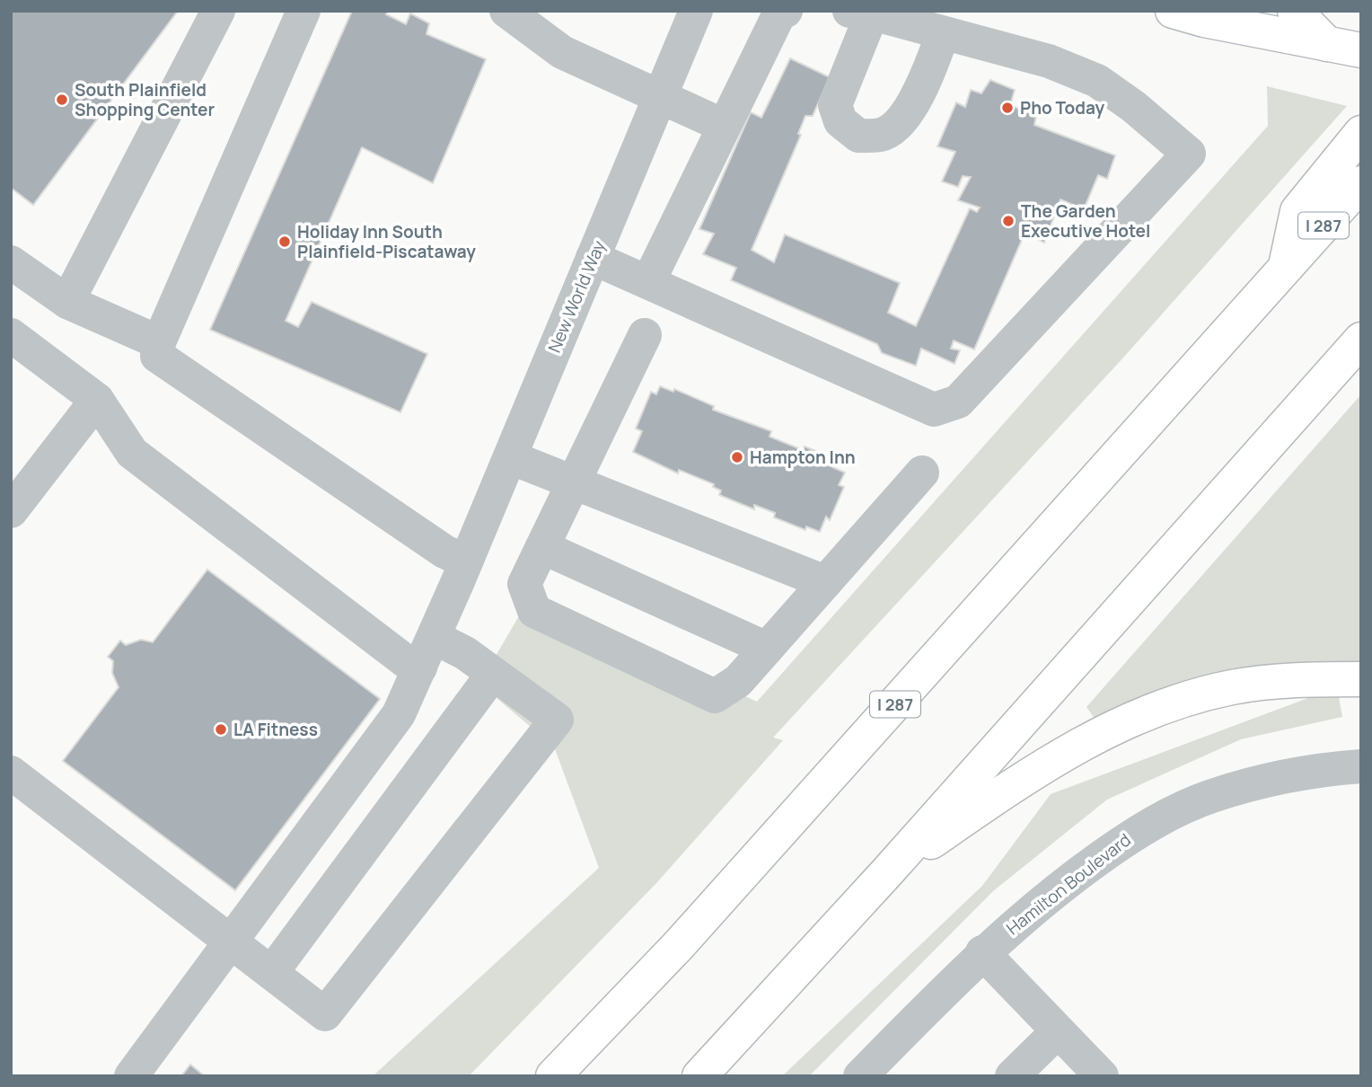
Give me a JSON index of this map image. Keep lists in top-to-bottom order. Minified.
{"streets":{"main road":["I 287"],"street":["New World Way","Hamilton Boulevard"]},"places":["South Plainfield Shopping Center","Pho Today","The Garden Executive Hotel","Holiday Inn South Plainfield-Piscataway","Hampton Inn","LA Fitness"]}
